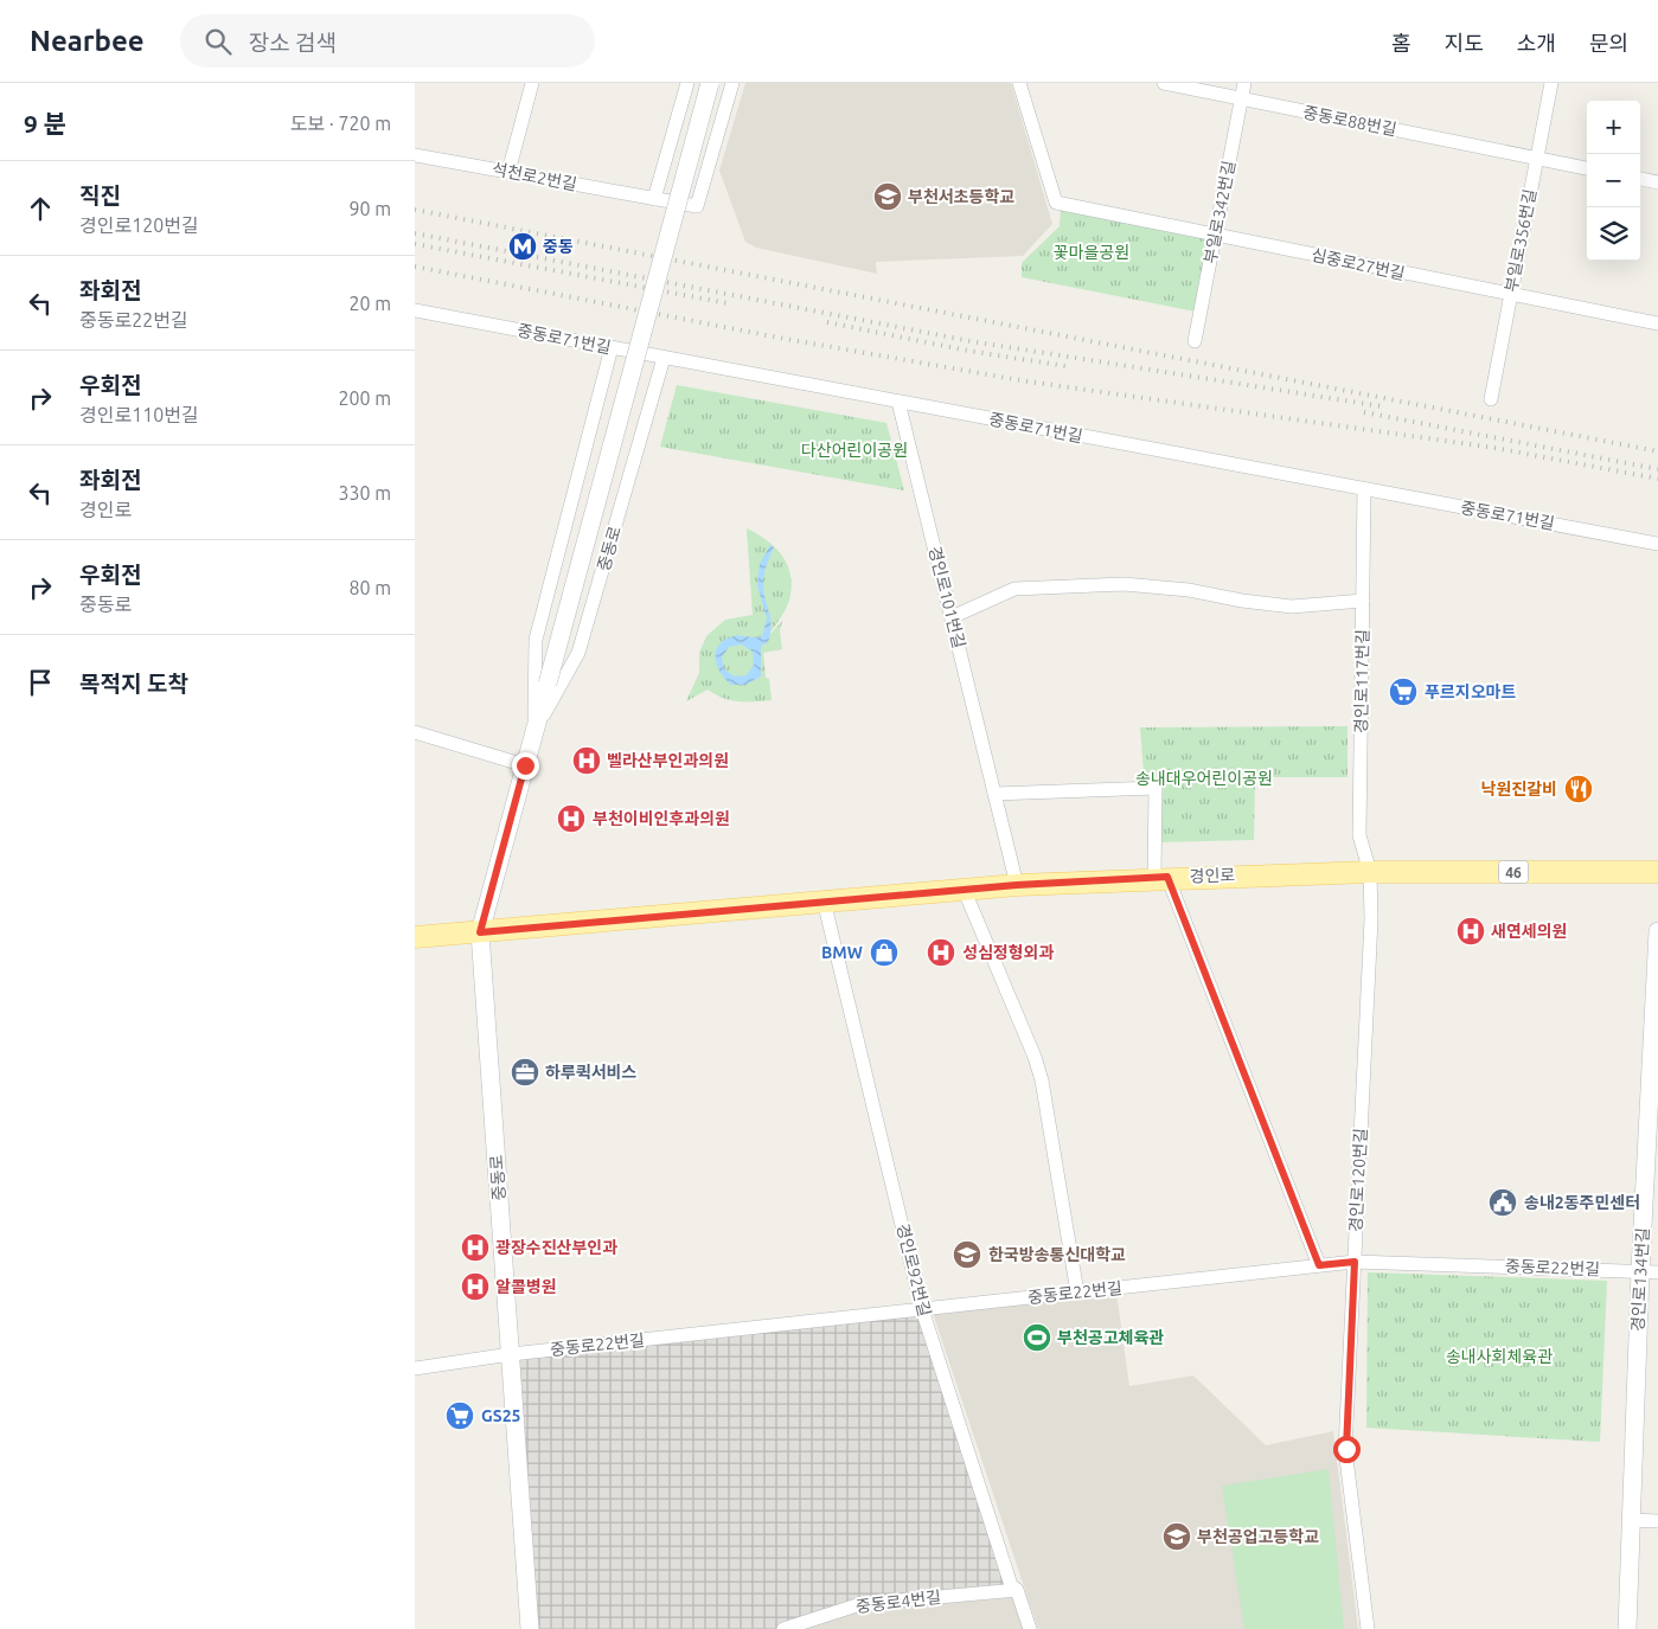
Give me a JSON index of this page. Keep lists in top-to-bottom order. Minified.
{"streets":{"main road":["46","경인로"],"street":["중동로88번길","석천로2번길","부일로342번길","부일로356번길","심중로27번길","중동로71번길","중동로","경인로101번길","경인로117번길","경인로120번길","중동로22번길","경인로92번길","경인로134번길","중동로4번길"]},"crossings":[["중동로88번길","부일로342번길"],["중동로88번길","부일로356번길"],["부일로342번길","심중로27번길"],["부일로356번길","심중로27번길"],["중동로71번길","중동로"],["중동로71번길","경인로101번길"],["중동로71번길","경인로117번길"],["중동로","경인로"],["중동로","중동로22번길"],["경인로101번길","경인로"],["경인로117번길","경인로"],["경인로117번길","경인로120번길"],["경인로","경인로120번길"],["경인로","경인로92번길"],["경인로120번길","중동로22번길"],["중동로22번길","경인로92번길"],["중동로22번길","경인로134번길"],["경인로92번길","중동로4번길"]],"parks":["꽃마을공원","다산어린이공원","송내대우어린이공원","송내사회체육관"],"places":{"school or university":["부천서초등학교","한국방송통신대학교","부천공업고등학교"],"metro station":["중동"],"supermarket":["푸르지오마트","GS25"],"hospital":["벨라산부인과의원","부천이비인후과의원","새연세의원","성심정형외과","광장수진산부인과","알콜병원"],"restaurant":["낙원진갈비"],"shop":["BMW"],"office":["하루퀵서비스"],"public building":["송내2동주민센터"],"sports":["부천공고체육관"]},"page":{"header":"Nearbee","search":"장소 검색","nav":["홈","지도","소개","문의"],"heading":["9 분","도보 · 720 m"],"map_buttons":["+","−"],"list":[["직진","경인로120번길","90 m"],["좌회전","중동로22번길","20 m"],["우회전","경인로110번길","200 m"],["좌회전","경인로","330 m"],["우회전","중동로","80 m"],"목적지 도착"]}}
